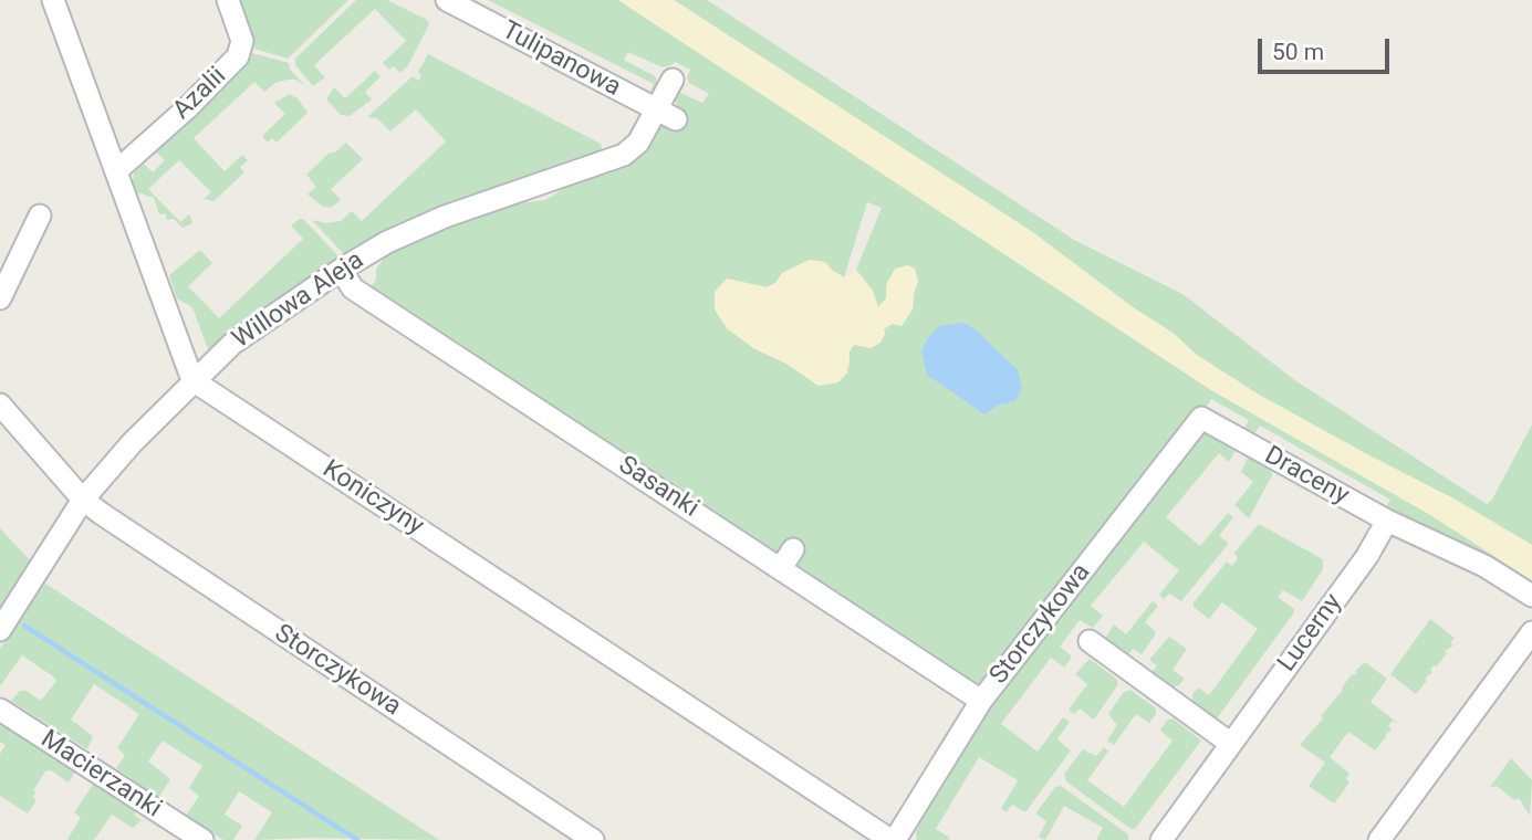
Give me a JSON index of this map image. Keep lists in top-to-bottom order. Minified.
{"streets":{"street":["Tulipanowa","Azalii","Willowa Aleja","Draceny","Sasanki","Koniczyny","Storczykowa","Lucerny","Macierzanki"]},"crossings":[["Tulipanowa","Willowa Aleja"],["Willowa Aleja","Sasanki"],["Willowa Aleja","Koniczyny"],["Willowa Aleja","Storczykowa"],["Draceny","Storczykowa"],["Draceny","Lucerny"],["Sasanki","Storczykowa"],["Koniczyny","Storczykowa"]],"scale_bar":"50 m"}
